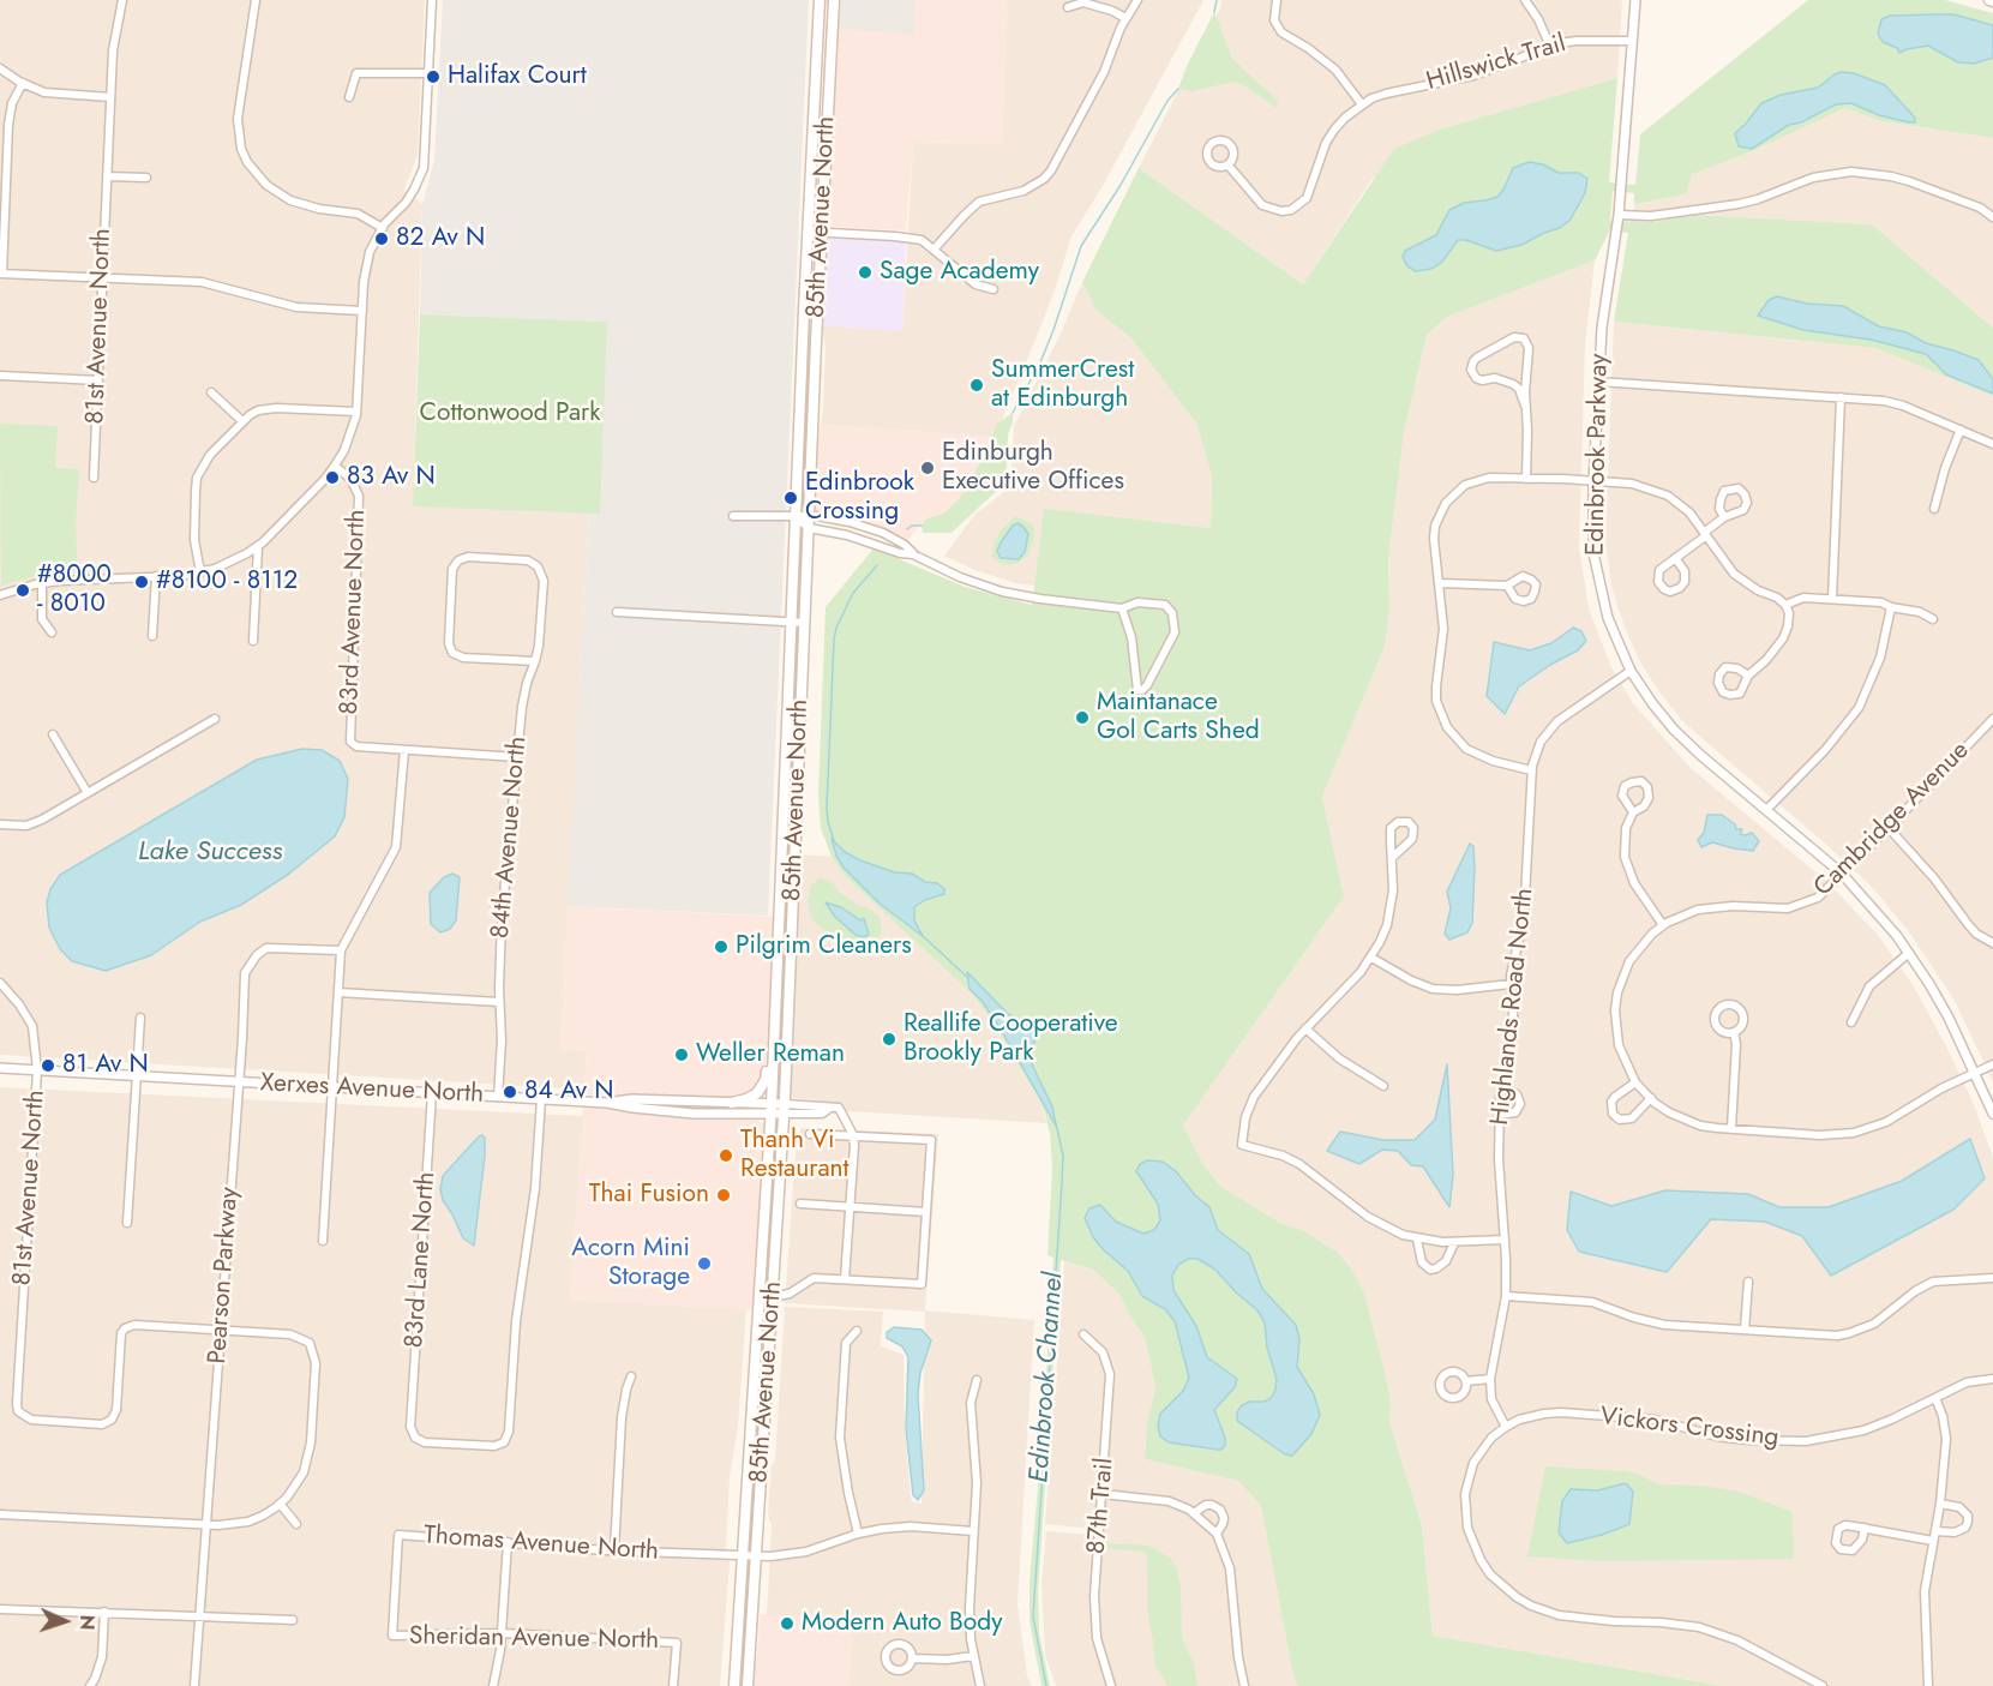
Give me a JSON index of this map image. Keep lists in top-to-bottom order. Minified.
{"streets":{"main road":["85th Avenue North"],"street":["Hillswick Trail","81st Avenue North","Edinbrook Parkway","83rd Avenue North","Cambridge Avenue","84th Avenue North","Highlands Road North","Xerxes Avenue North","83rd Lane North","Pearson Parkway","Vickors Crossing","87th Trail","Thomas Avenue North","Sheridan Avenue North"]},"crossings":[["Hillswick Trail","Edinbrook Parkway"],["85th Avenue North","Xerxes Avenue North"],["85th Avenue North","Thomas Avenue North"],["81st Avenue North","Xerxes Avenue North"],["81st Avenue North","Pearson Parkway"],["Edinbrook Parkway","Cambridge Avenue"],["Edinbrook Parkway","Highlands Road North"],["84th Avenue North","Xerxes Avenue North"],["Highlands Road North","Vickors Crossing"],["Xerxes Avenue North","83rd Lane North"],["Xerxes Avenue North","Pearson Parkway"],["Thomas Avenue North","Sheridan Avenue North"]],"water":["Lake Success","Edinbrook Channel"],"parks":["Cottonwood Park"],"places":["Halifax Court","82 Av N","Sage Academy","SummerCrest at Edinburgh","Edinburgh Executive Offices","83 Av N","Edinbrook Crossing","#8100 - 8112","#8000 - 8010","Maintanace Gol Carts Shed","Pilgrim Cleaners","Reallife Cooperative Brookly Park","Weller Reman","81 Av N","84 Av N","Thanh Vi Restaurant","Thai Fusion","Acorn Mini Storage","Modern Auto Body"],"north":"right"}
